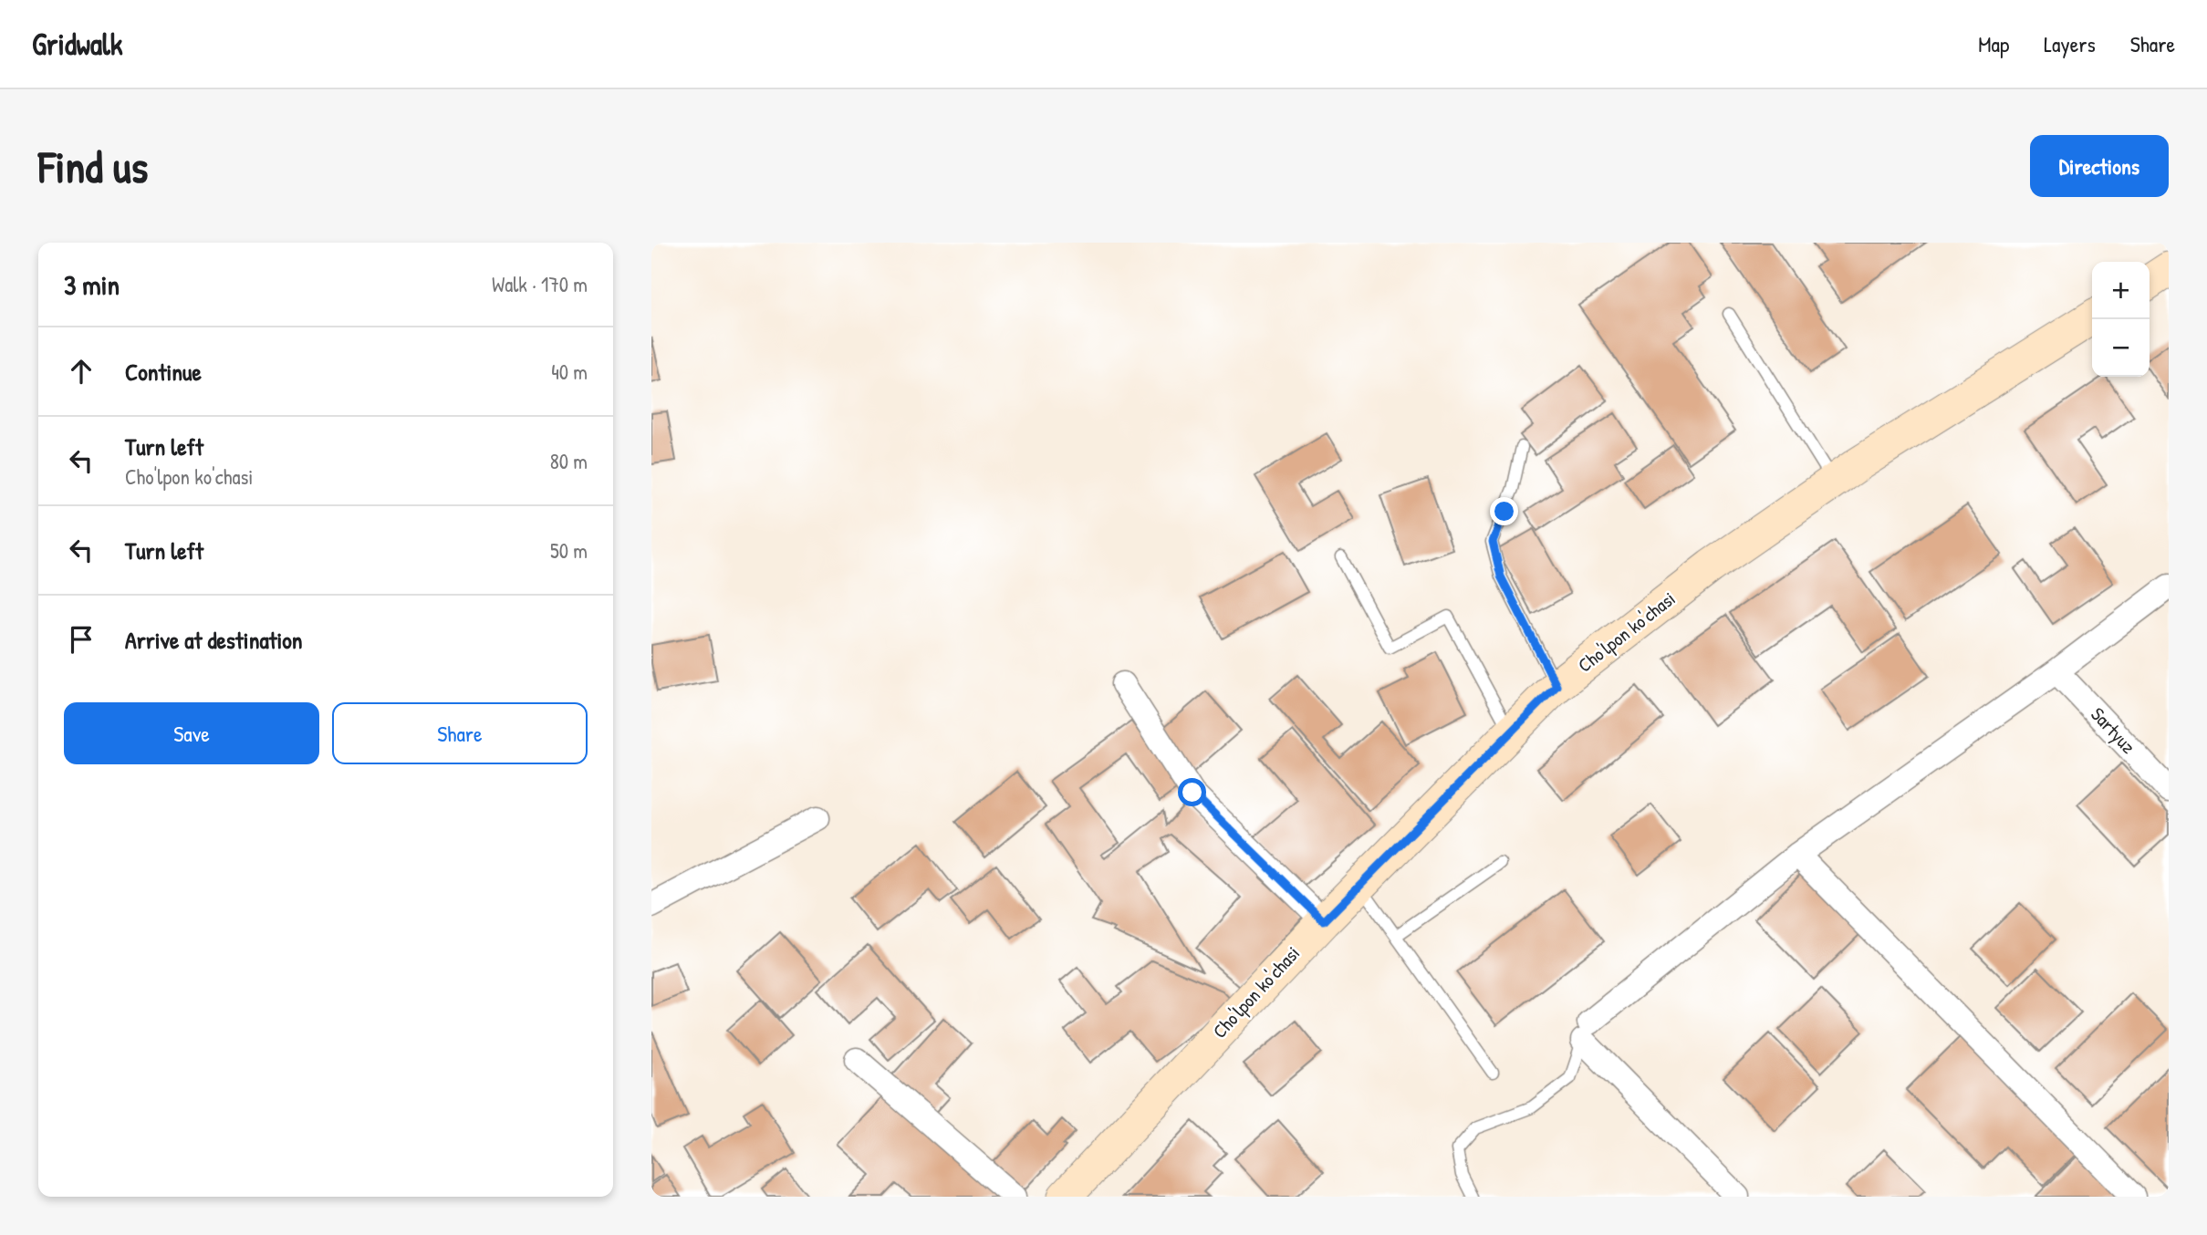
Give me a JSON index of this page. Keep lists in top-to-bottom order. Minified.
{"streets":{"main road":["Cho'lpon ko'chasi"],"street":["Sartyuz"]},"page":{"header":"Gridwalk","nav":["Map","Layers","Share"],"buttons":["Directions",["Save","Share"]],"title":"Find us","heading":["3 min","Walk · 170 m"],"map_buttons":["+","−"],"list":[["Continue","40 m"],["Turn left","Cho'lpon ko'chasi","80 m"],["Turn left","50 m"],"Arrive at destination"]}}
